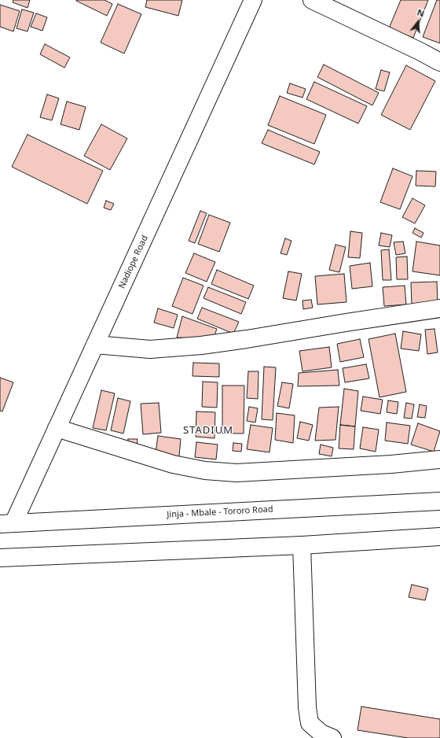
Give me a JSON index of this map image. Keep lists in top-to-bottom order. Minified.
{"streets":{"main road":["Nadiope Road","Jinja - Mbale - Tororo Road"]},"crossings":[["Nadiope Road","Jinja - Mbale - Tororo Road"]],"districts":["STADIUM"],"north":"top"}
